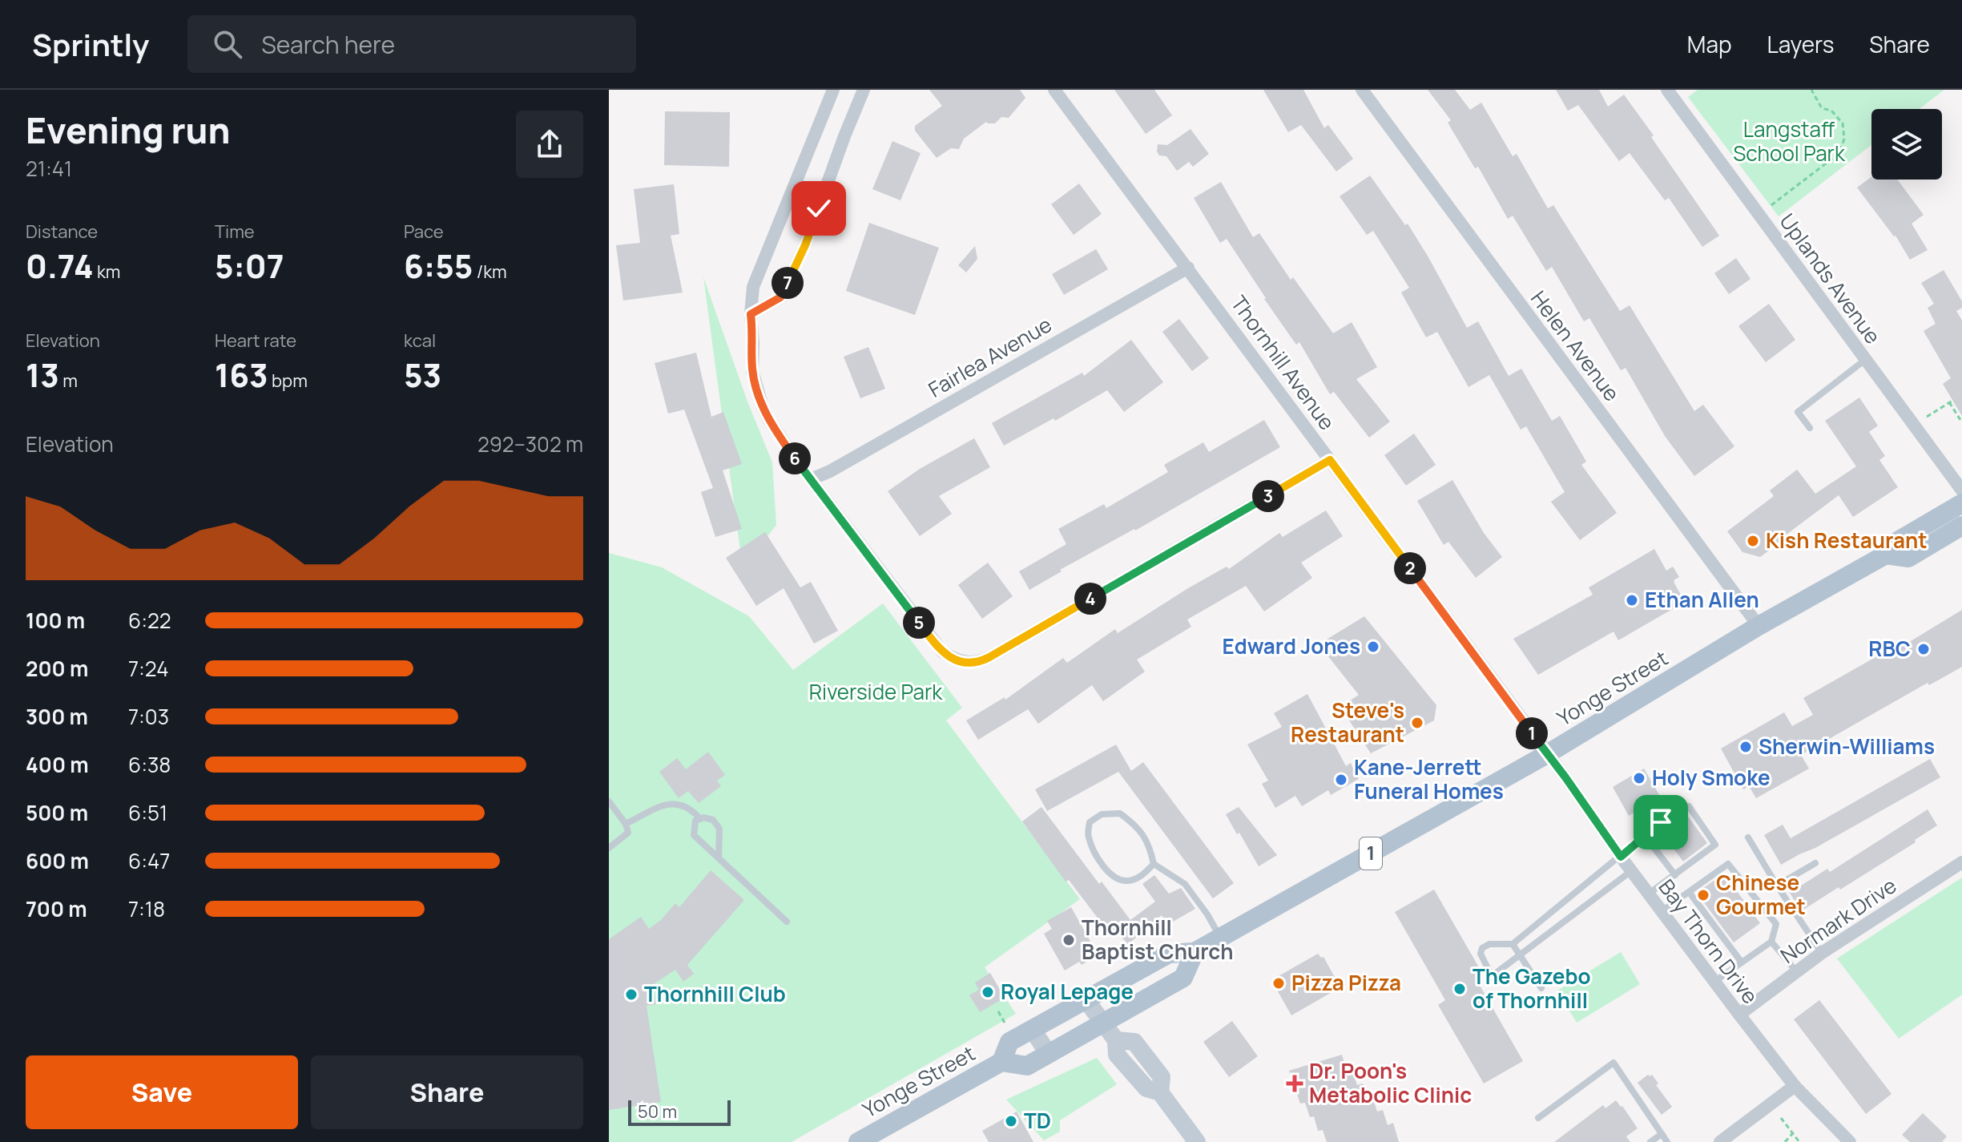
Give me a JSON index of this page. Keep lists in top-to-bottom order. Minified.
{"streets":{"main road":["Yonge Street","1"],"street":["Uplands Avenue","Helen Avenue","Fairlea Avenue","Thornhill Avenue","Normark Drive","Bay Thorn Drive"]},"crossings":[["Helen Avenue","Yonge Street"],["Fairlea Avenue","Thornhill Avenue"],["Thornhill Avenue","Yonge Street"],["Thornhill Avenue","Bay Thorn Drive"],["Yonge Street","Bay Thorn Drive"],["Normark Drive","Bay Thorn Drive"]],"parks":["Langstaff School Park","Riverside Park"],"places":{"other":["Kish Restaurant","Ethan Allen","Edward Jones","RBC","Steve's Restaurant","Sherwin-Williams","Holy Smoke","Kane-Jerrett Funeral Homes","Chinese Gourmet","Thornhill Baptist Church","Pizza Pizza","The Gazebo of Thornhill","Royal Lepage","Thornhill Club","TD"],"health":["Dr. Poon's Metabolic Clinic"]},"scale_bar":"50 m","page":{"header":"Sprintly","search":"Search here","nav":["Map","Layers","Share"],"heading":["Evening run","21:41"],"stats":[["Distance","0.74 km"],["Time","5:07"],["Pace","6:55 /km"],["Elevation","13 m"],["Heart rate","163 bpm"],["kcal","53"]],"pins":["7","6","3","2","4","5","1"],"chart":["Elevation","292–302 m"],"list":[{"name":"100 m","note":"6:22"},{"name":"200 m","note":"7:24"},{"name":"300 m","note":"7:03"},{"name":"400 m","note":"6:38"},{"name":"500 m","note":"6:51"},{"name":"600 m","note":"6:47"},{"name":"700 m","note":"7:18"}],"buttons":["Save","Share"],"scale":"50 m"}}
